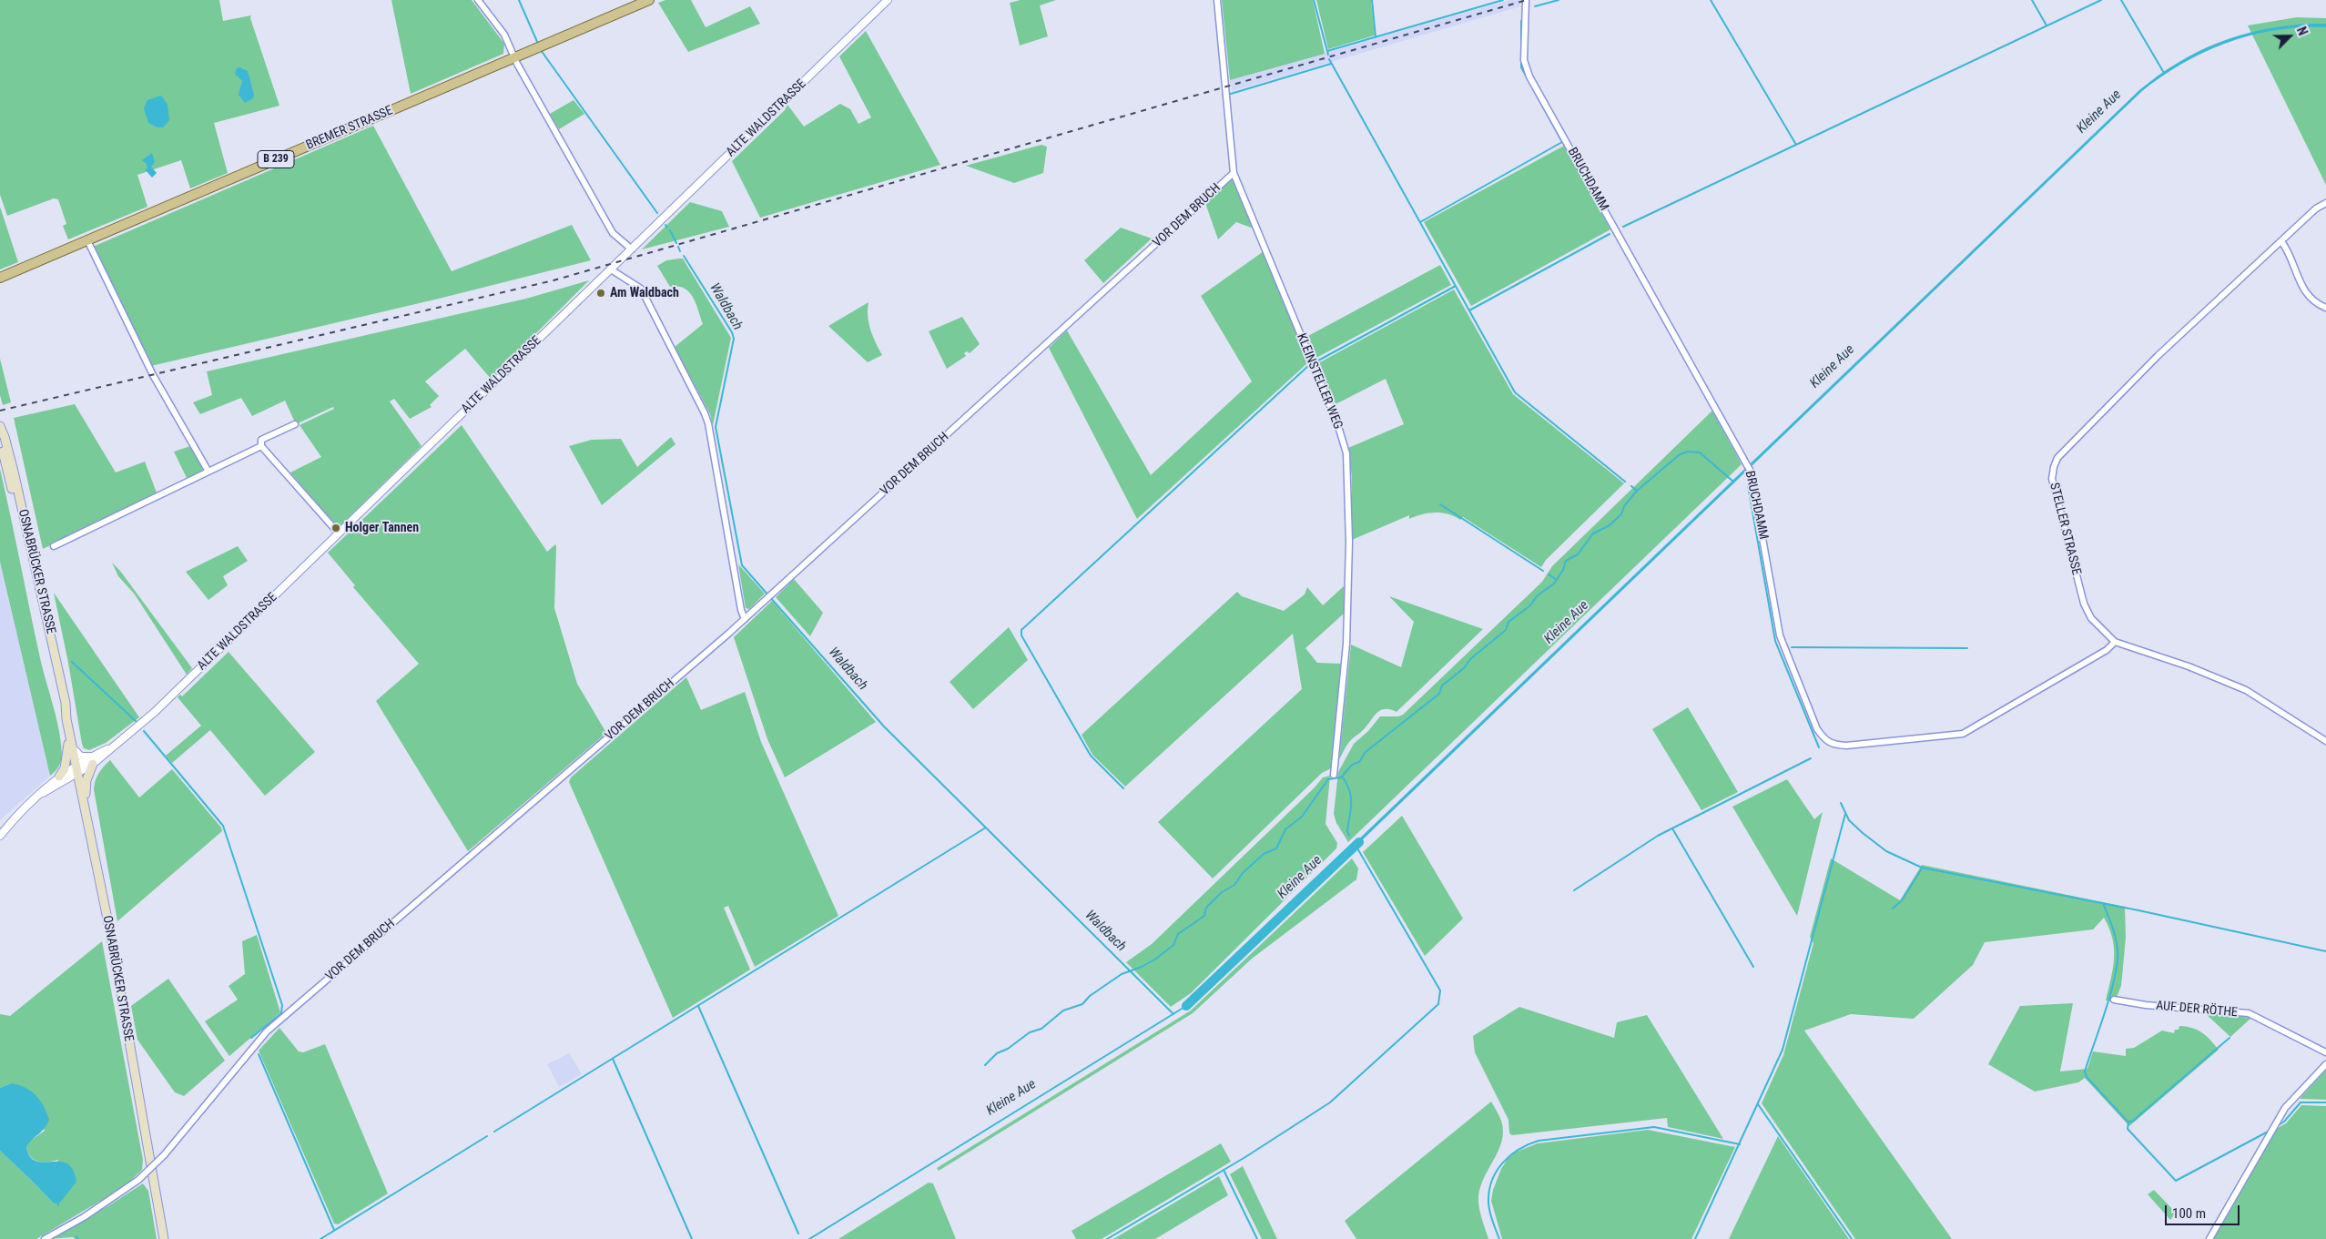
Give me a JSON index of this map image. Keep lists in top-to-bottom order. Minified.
{"streets":{"main road":["BREMER STRASSE","B 239","OSNABRÜCKER STRASSE"],"street":["ALTE WALDSTRASSE","BRUCHDAMM","VOR DEM BRUCH","KLEINSTELLER WEG","STELLER STRASSE","AUF DER RÖTHE"]},"crossings":[["ALTE WALDSTRASSE","OSNABRÜCKER STRASSE"],["BRUCHDAMM","STELLER STRASSE"],["VOR DEM BRUCH","KLEINSTELLER WEG"]],"water":["Kleine Aue","Waldbach"],"places":["Am Waldbach","Holger Tannen"],"scale_bar":"100 m","north":"top right"}
